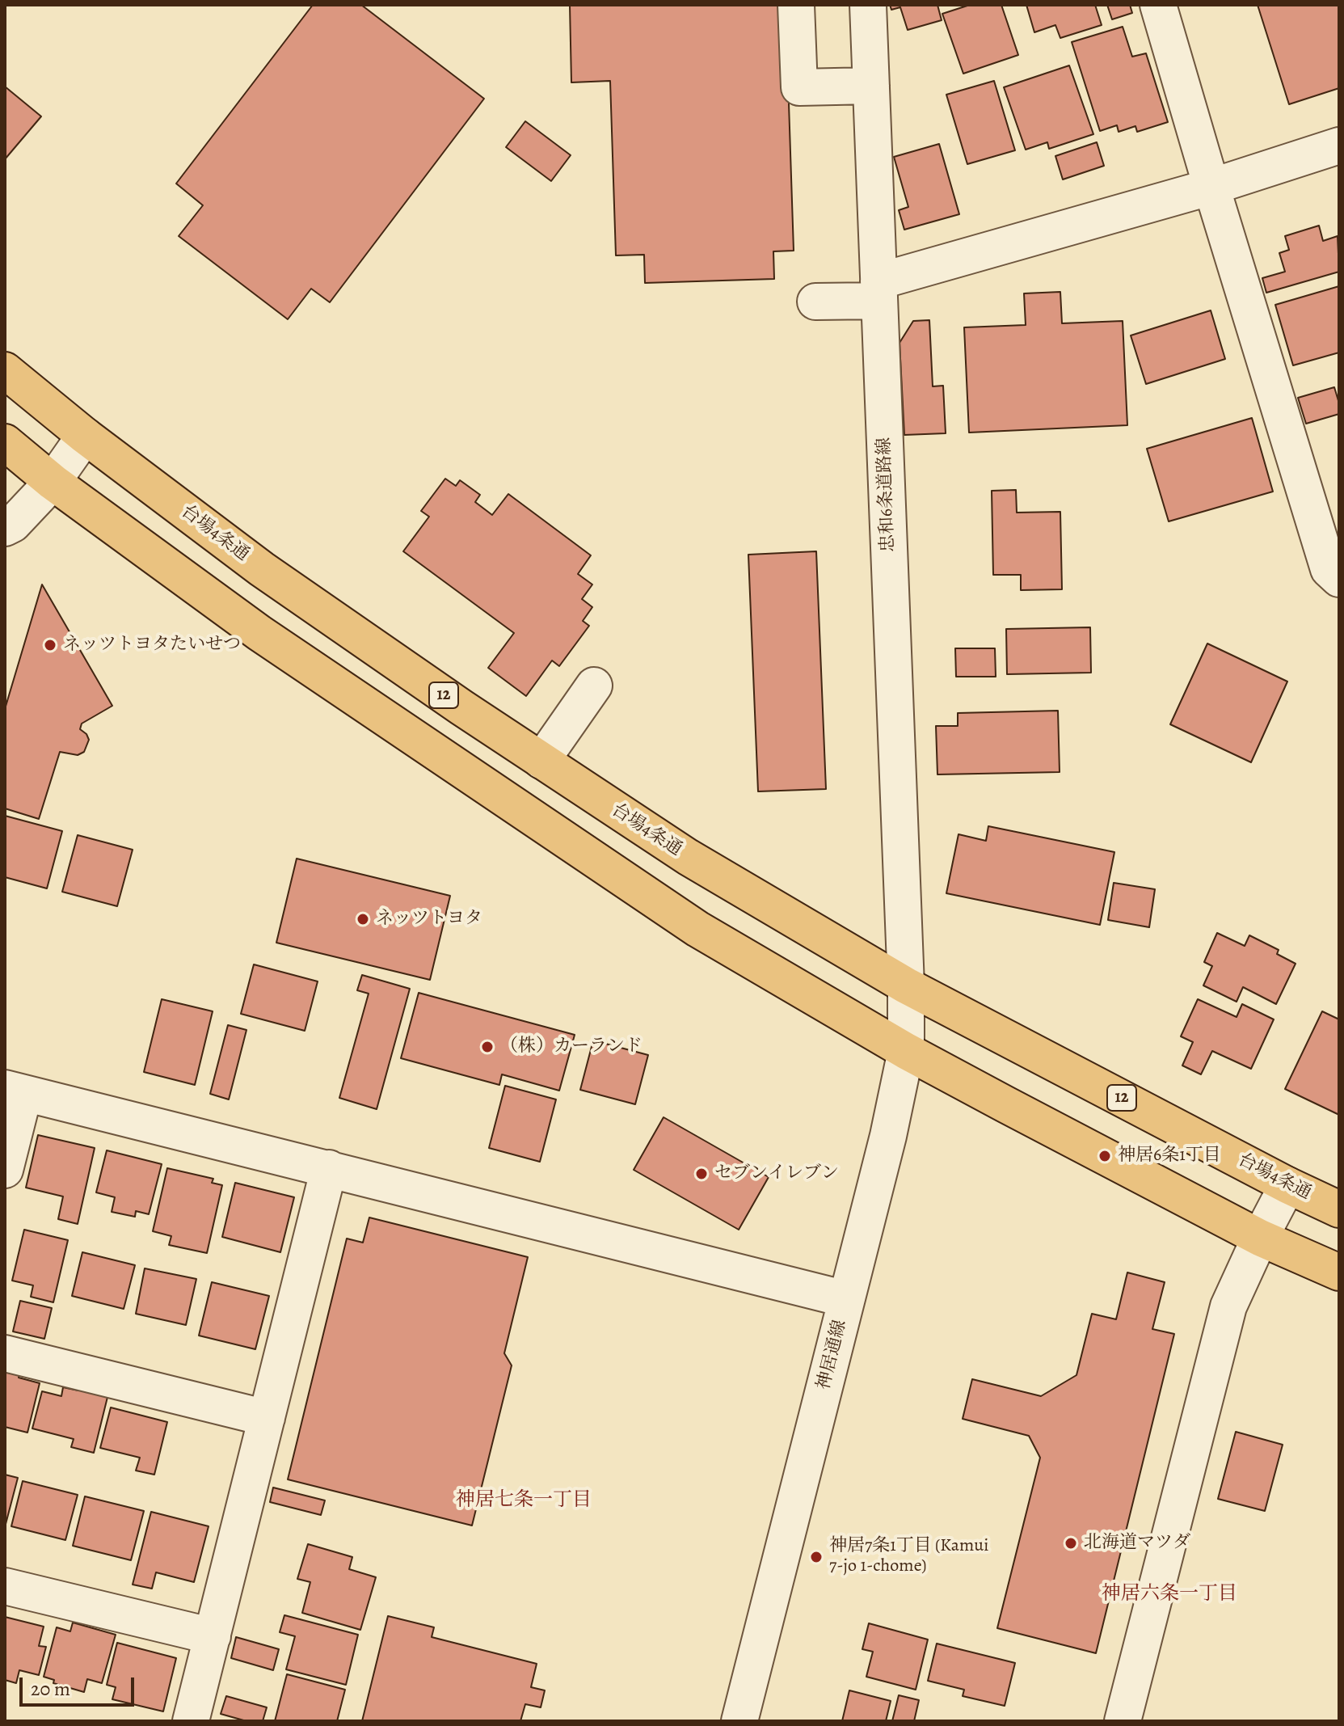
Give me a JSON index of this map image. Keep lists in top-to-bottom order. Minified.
{"streets":{"highway":["台場4条通","12"],"street":["忠和6条道路線","神居通線"]},"crossings":[["忠和6条道路線","台場4条通"],["忠和6条道路線","神居通線"],["台場4条通","神居通線"]],"districts":["神居七条一丁目","神居六条一丁目"],"places":["ネッツトヨタたいせつ","ネッツトヨタ","（株）カーランド","神居6条1丁目","セブンイレブン","北海道マツダ","神居7条1丁目 (Kamui 7-jo 1-chome)"],"scale_bar":"20 m"}
